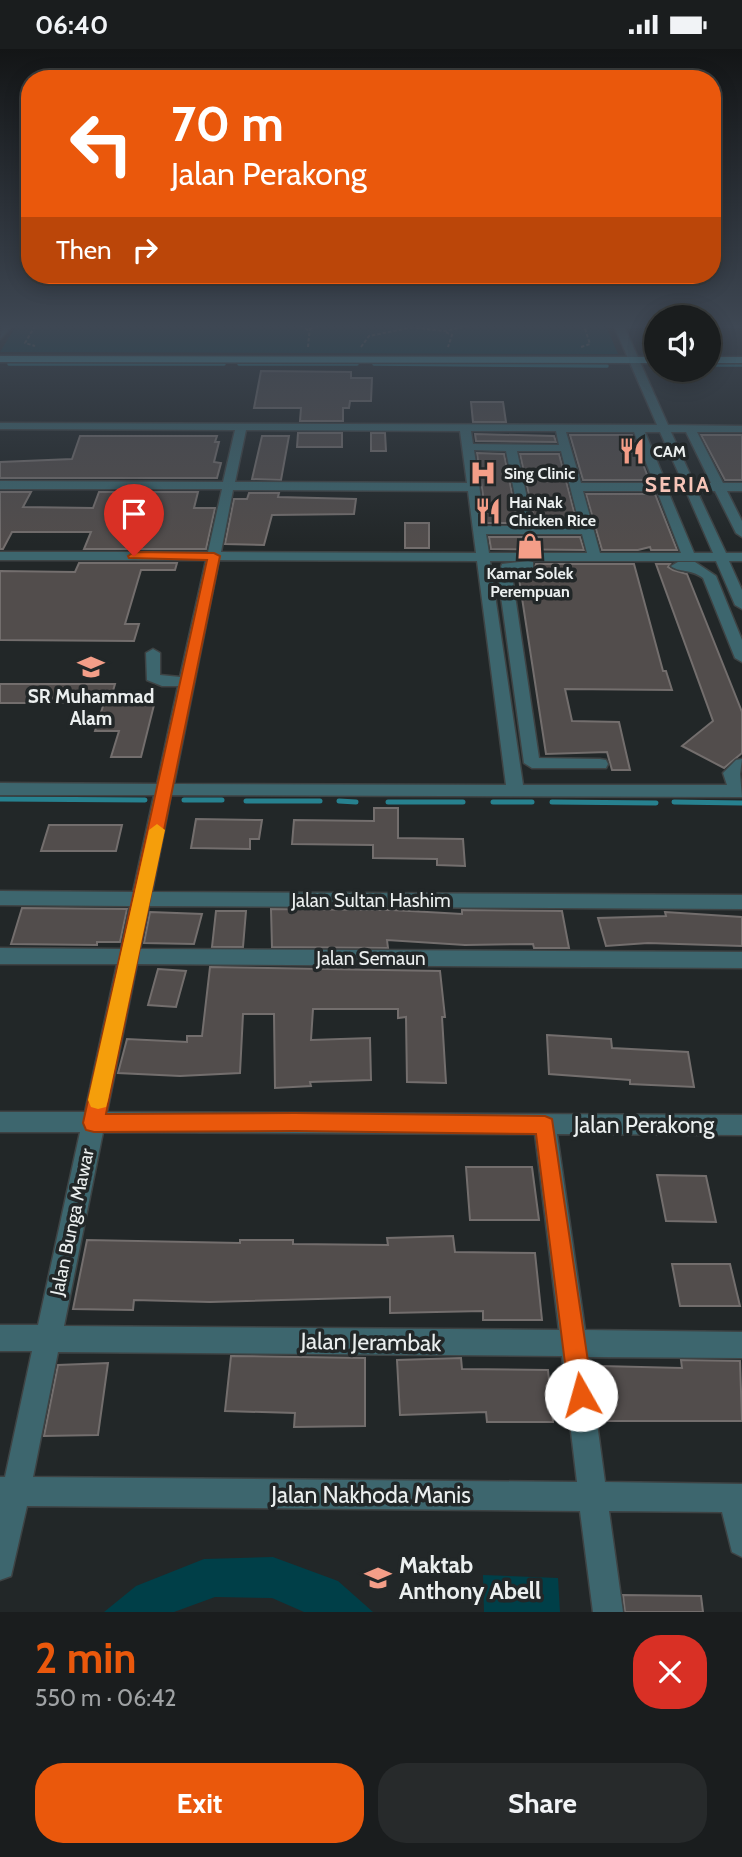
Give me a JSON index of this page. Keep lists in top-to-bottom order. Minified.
{"streets":{"street":["Jalan Sultan Hashim","Jalan Semaun","Jalan Perakong","Jalan Bunga Mawar","Jalan Jerambak","Jalan Nakhoda Manis"]},"crossings":[["Jalan Sultan Hashim","Jalan Bunga Mawar"],["Jalan Semaun","Jalan Bunga Mawar"],["Jalan Perakong","Jalan Bunga Mawar"],["Jalan Bunga Mawar","Jalan Jerambak"],["Jalan Bunga Mawar","Jalan Nakhoda Manis"]],"districts":["SERIA"],"places":{"restaurant":["CAM","Hai Nak Chicken Rice"],"hospital":["Sing Clinic"],"shop":["Kamar Solek Perempuan"],"school or university":["SR Muhammad Alam","Maktab Anthony Abell"]},"page":{"status":"06:40","turn":["70 m","Jalan Perakong"],"then":"Then","heading":["2 min","550 m · 06:42"],"buttons":["Exit","Share"]}}
